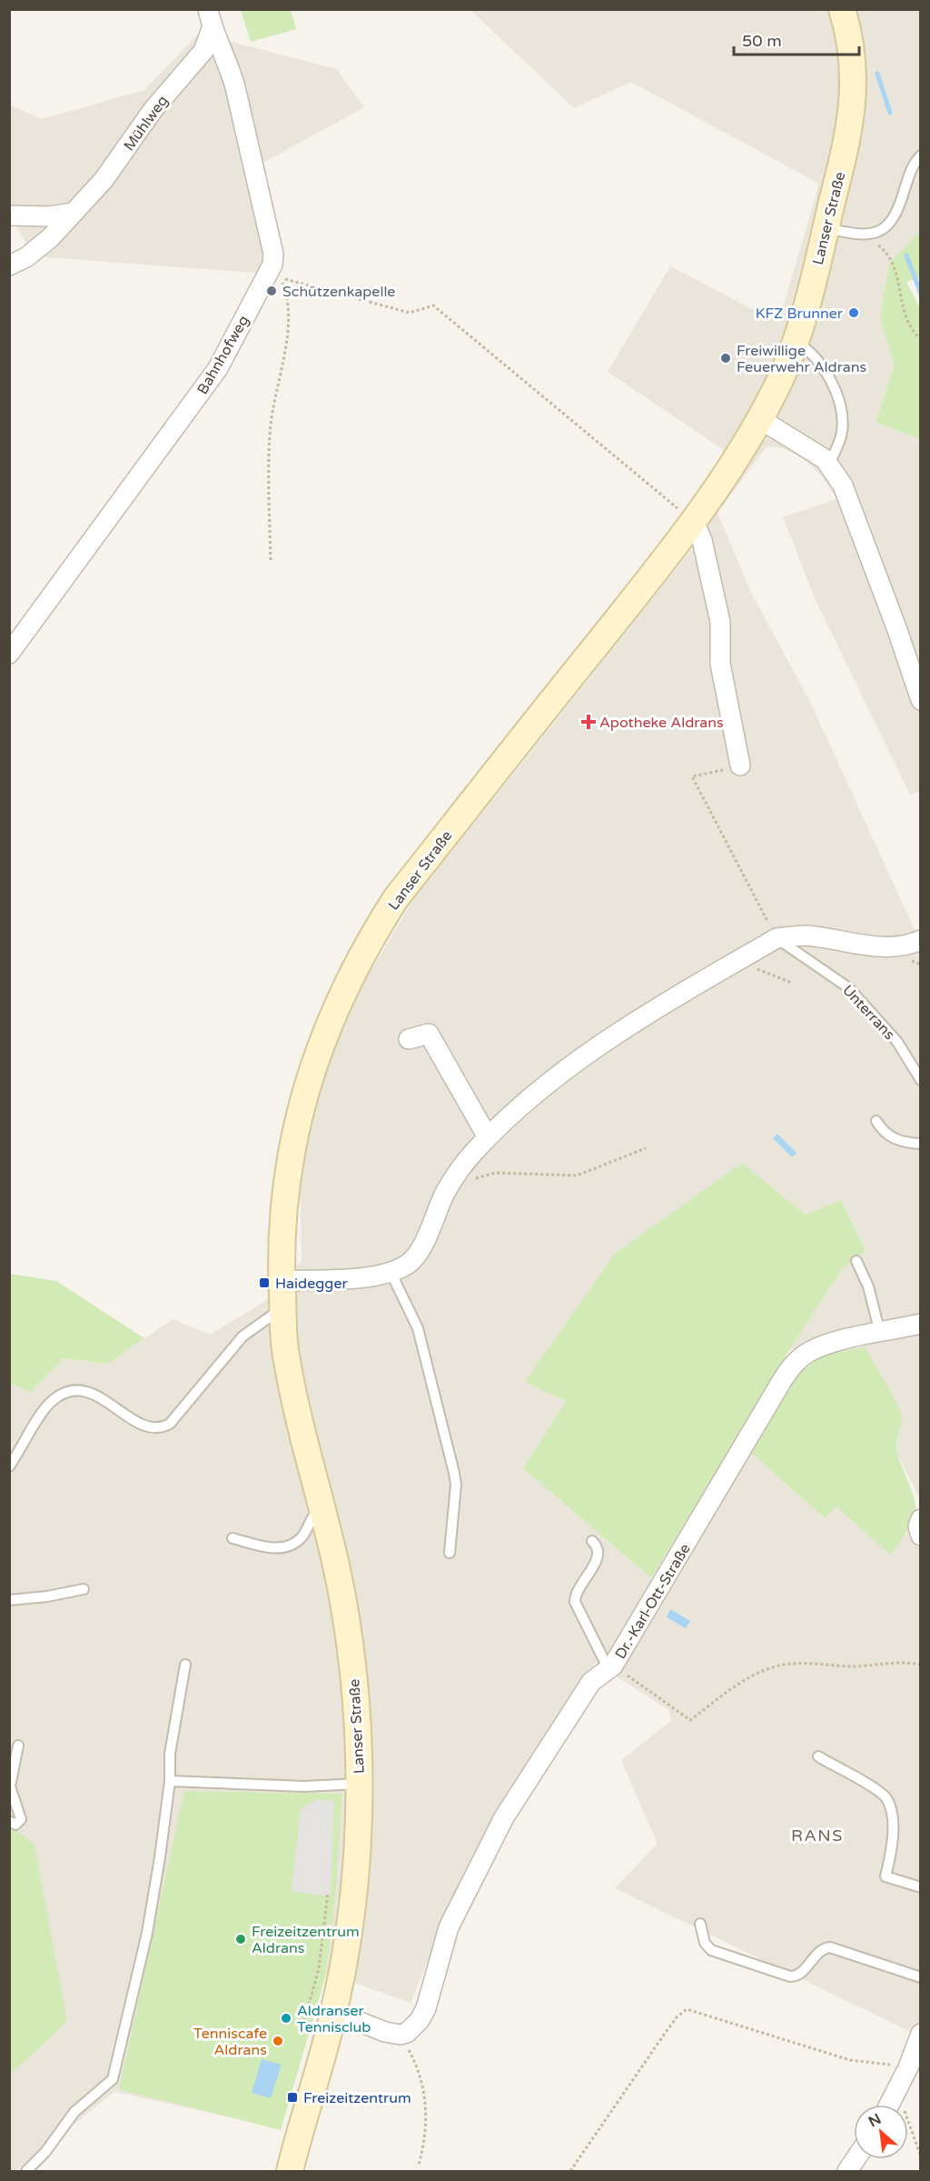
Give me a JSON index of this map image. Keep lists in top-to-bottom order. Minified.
{"streets":{"main road":["Lanser Straße"],"street":["Mühlweg","Bahnhofweg","Dr.-Karl-Ott-Straße"],"lane":["Unterrans"]},"crossings":[["Mühlweg","Bahnhofweg"]],"districts":["RANS"],"places":{"other":["Schützenkapelle","KFZ Brunner","Freiwillige Feuerwehr Aldrans","Freizeitzentrum Aldrans","Aldranser Tennisclub","Tenniscafe Aldrans"],"health":["Apotheke Aldrans"],"transit":["Haidegger","Freizeitzentrum"]},"scale_bar":"50 m","north":"top left"}
